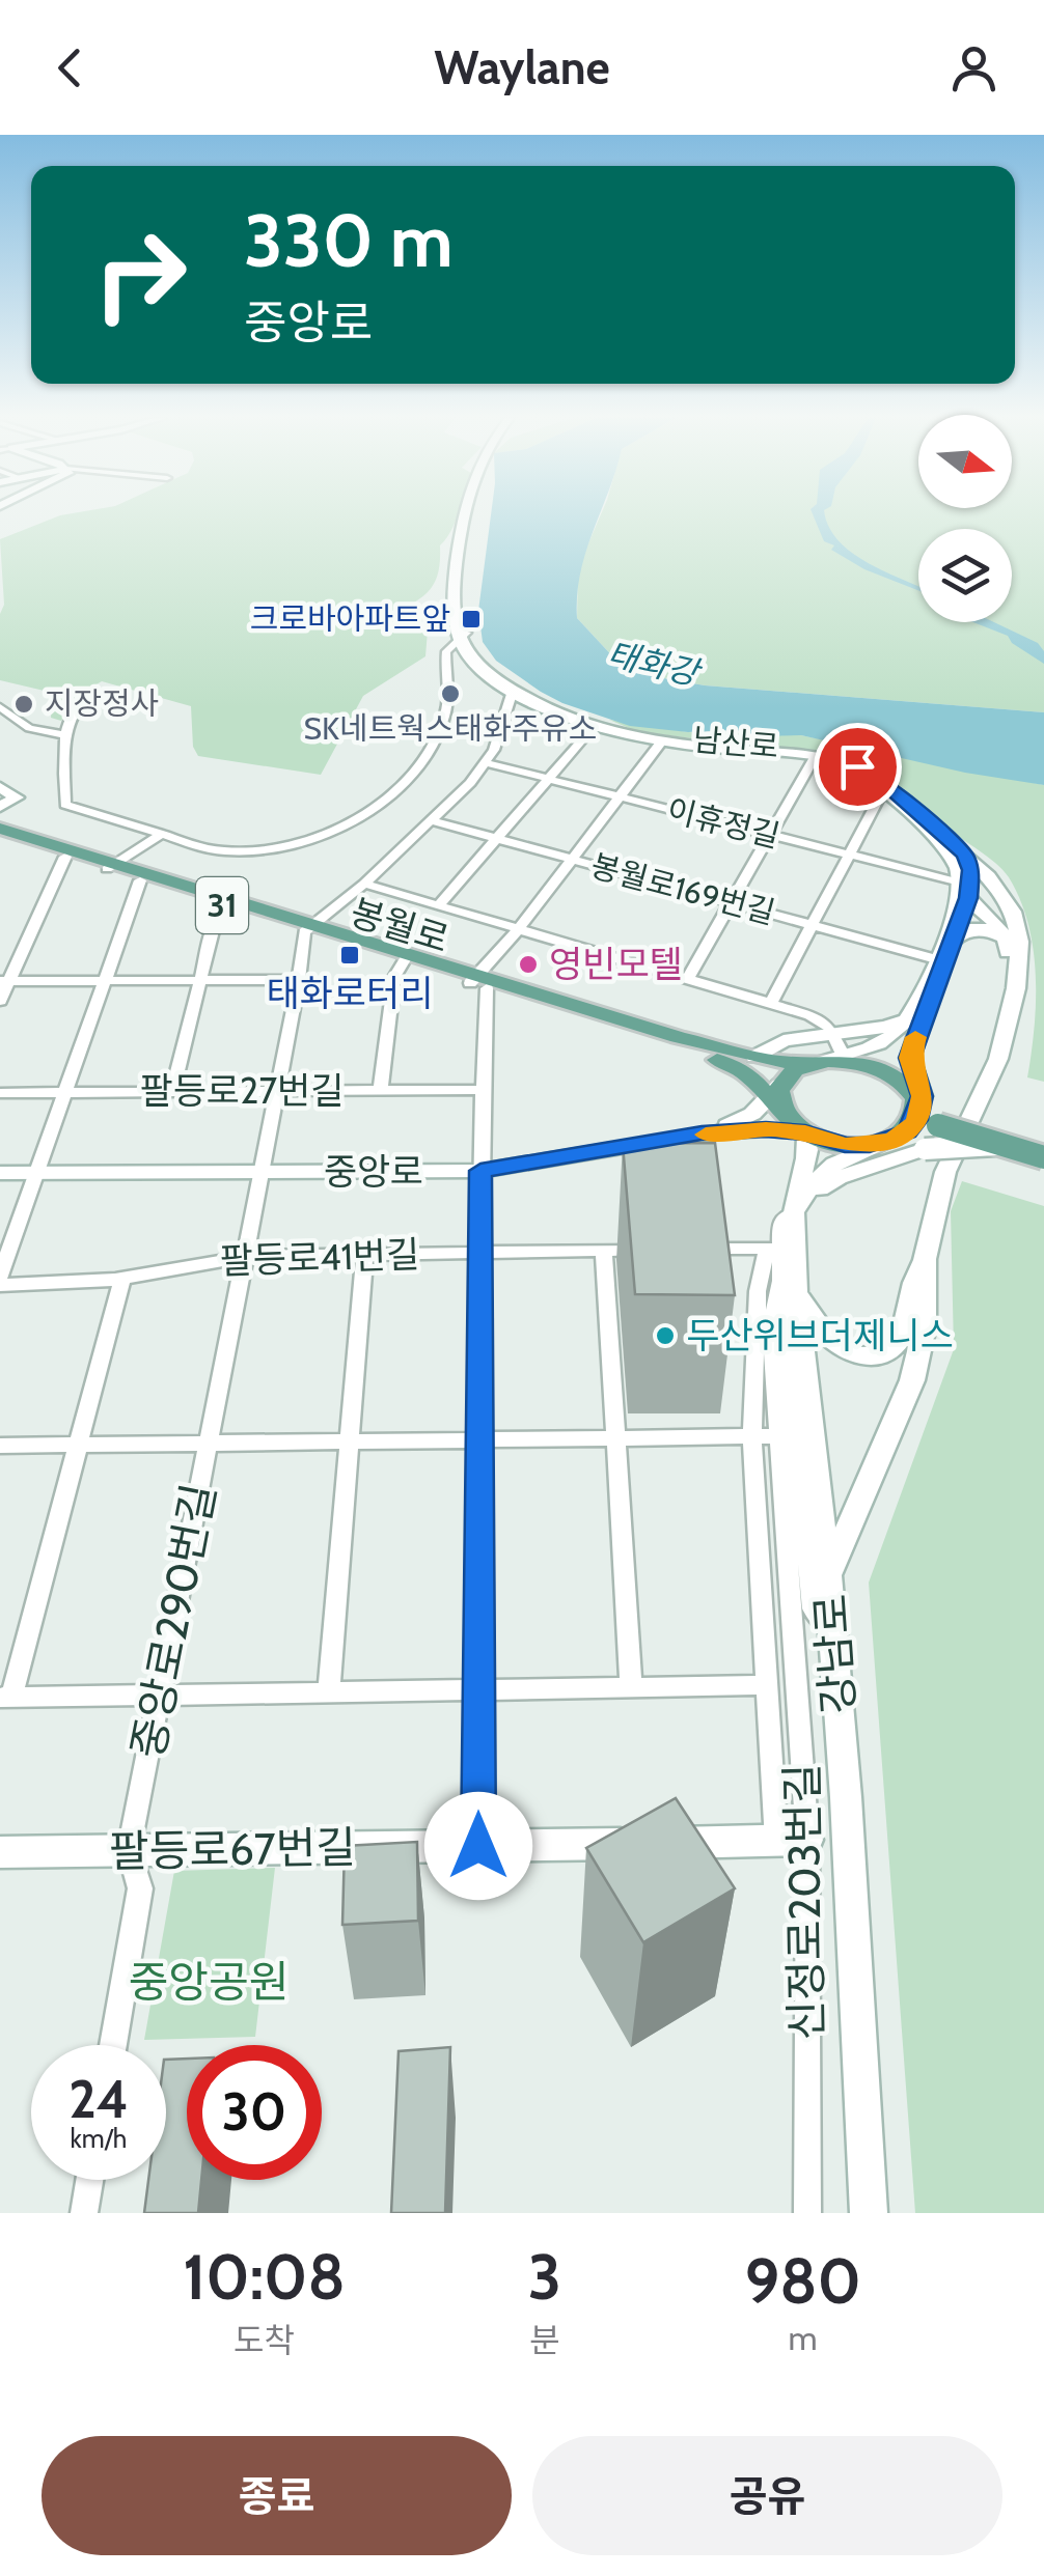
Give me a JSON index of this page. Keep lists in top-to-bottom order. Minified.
{"streets":{"main road":["남산로","31","봉월로","중앙로","강남로","팔등로67번길"],"street":["이휴정길","봉월로169번길","팔등로27번길","팔등로41번길","중앙로290번길","신정로203번길"]},"crossings":[["남산로","이휴정길"],["봉월로","중앙로"],["봉월로","중앙로290번길"],["봉월로","강남로"],["팔등로27번길","중앙로290번길"],["중앙로","중앙로290번길"],["중앙로","강남로"],["팔등로41번길","중앙로290번길"],["중앙로290번길","팔등로67번길"],["강남로","신정로203번길"],["팔등로67번길","신정로203번길"]],"water":["태화강"],"parks":["중앙공원"],"places":{"transit":["크로바아파트앞","태화로터리"],"other":["SK네트웍스태화주유소","지장정사","영빈모텔","두산위브더제니스"]},"north":"right","page":{"header":"Waylane","turn":["330 m","중앙로"],"speed":"24 km/h","limit":"30","eta":["10:08","도착","3","분","980","m"],"buttons":["종료","공유"]}}
